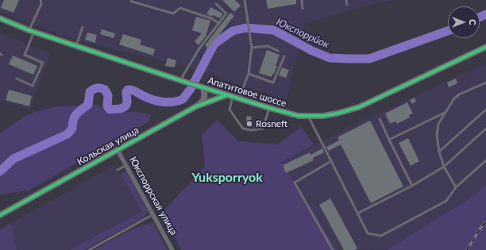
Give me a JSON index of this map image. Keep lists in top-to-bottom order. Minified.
{"streets":{"street":["Апатитовое шоссе","Кольская улица","Юкспоррская улица"]},"crossings":[["Апатитовое шоссе","Кольская улица"],["Кольская улица","Юкспоррская улица"]],"districts":["Yuksporryok"],"water":["Юкспоррйок"],"places":["Rosneft"],"north":"right"}
